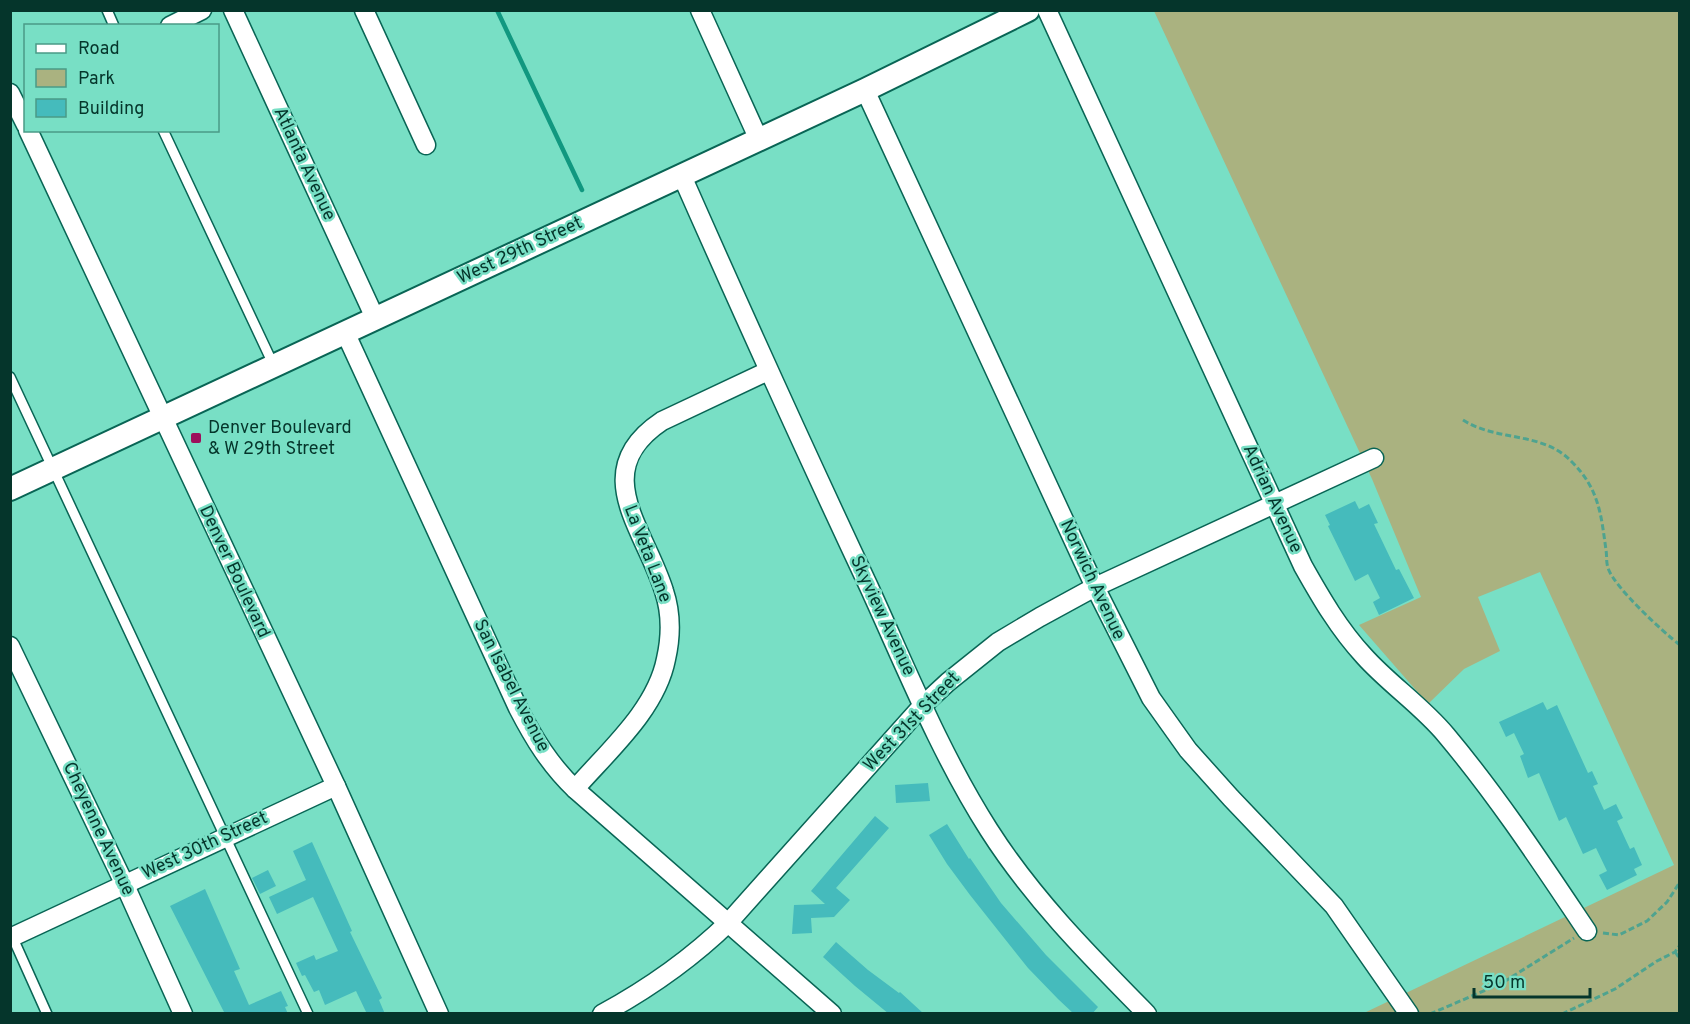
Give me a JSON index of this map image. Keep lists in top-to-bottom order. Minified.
{"streets":{"street":["Atlanta Avenue","West 29th Street","Adrian Avenue","La Veta Lane","Denver Boulevard","Norwich Avenue","Skyview Avenue","San Isabel Avenue","West 31st Street","Cheyenne Avenue","West 30th Street"]},"crossings":[["Atlanta Avenue","West 29th Street"],["West 29th Street","Denver Boulevard"],["West 29th Street","Norwich Avenue"],["West 29th Street","Skyview Avenue"],["West 29th Street","San Isabel Avenue"],["Adrian Avenue","West 31st Street"],["La Veta Lane","Skyview Avenue"],["La Veta Lane","San Isabel Avenue"],["Denver Boulevard","West 30th Street"],["Norwich Avenue","West 31st Street"],["Skyview Avenue","West 31st Street"],["San Isabel Avenue","West 31st Street"],["Cheyenne Avenue","West 30th Street"]],"places":{"transit":["Denver Boulevard & W 29th Street"]},"legend":["Road","Park","Building"],"scale_bar":"50 m"}
